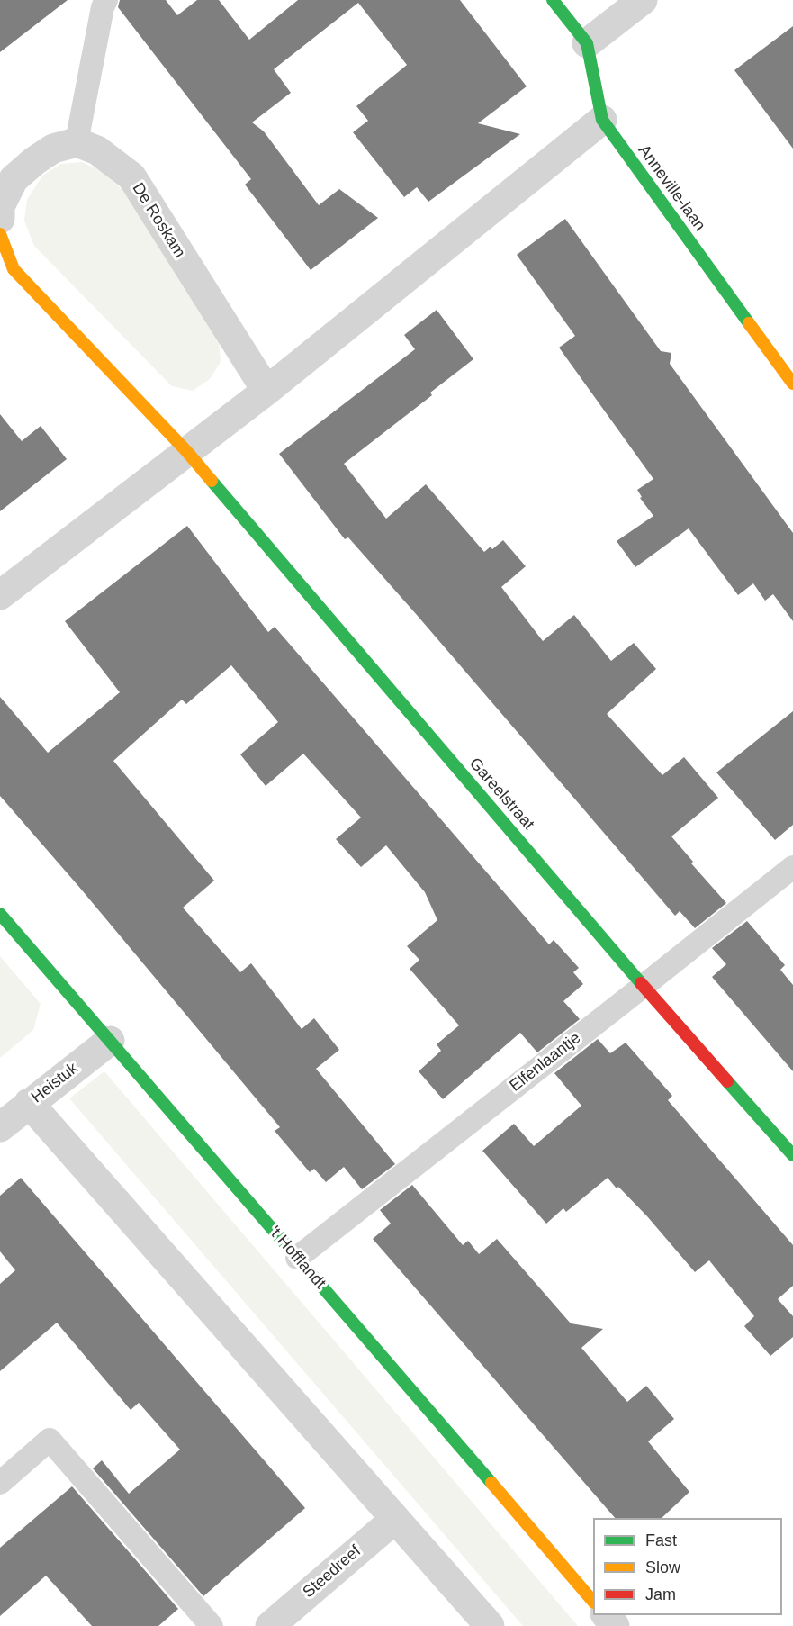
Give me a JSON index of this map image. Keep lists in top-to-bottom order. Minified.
{"streets":{"street":["Anneville-laan","De Roskam","Gareelstraat","Heistuk","'t Hofflandt","Steedreef"],"lane":["Elfenlaantje"]},"crossings":[["Gareelstraat","Elfenlaantje"],["Elfenlaantje","'t Hofflandt"],["Heistuk","'t Hofflandt"]],"legend":["Fast","Slow","Jam"]}
